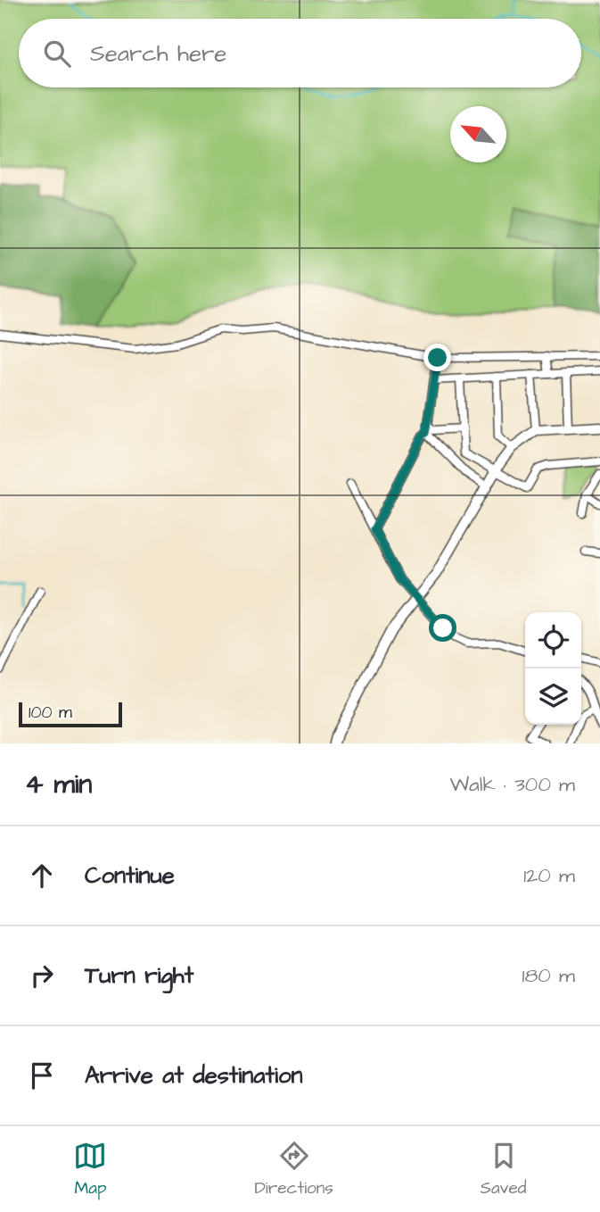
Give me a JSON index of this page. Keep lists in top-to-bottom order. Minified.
{"scale_bar":"100 m","north":"top left","page":{"search":"Search here","scale":"100 m","heading":["4 min","Walk · 300 m"],"list":[["Continue","120 m"],["Turn right","180 m"],"Arrive at destination"],"nav":["Map","Directions","Saved"]}}
